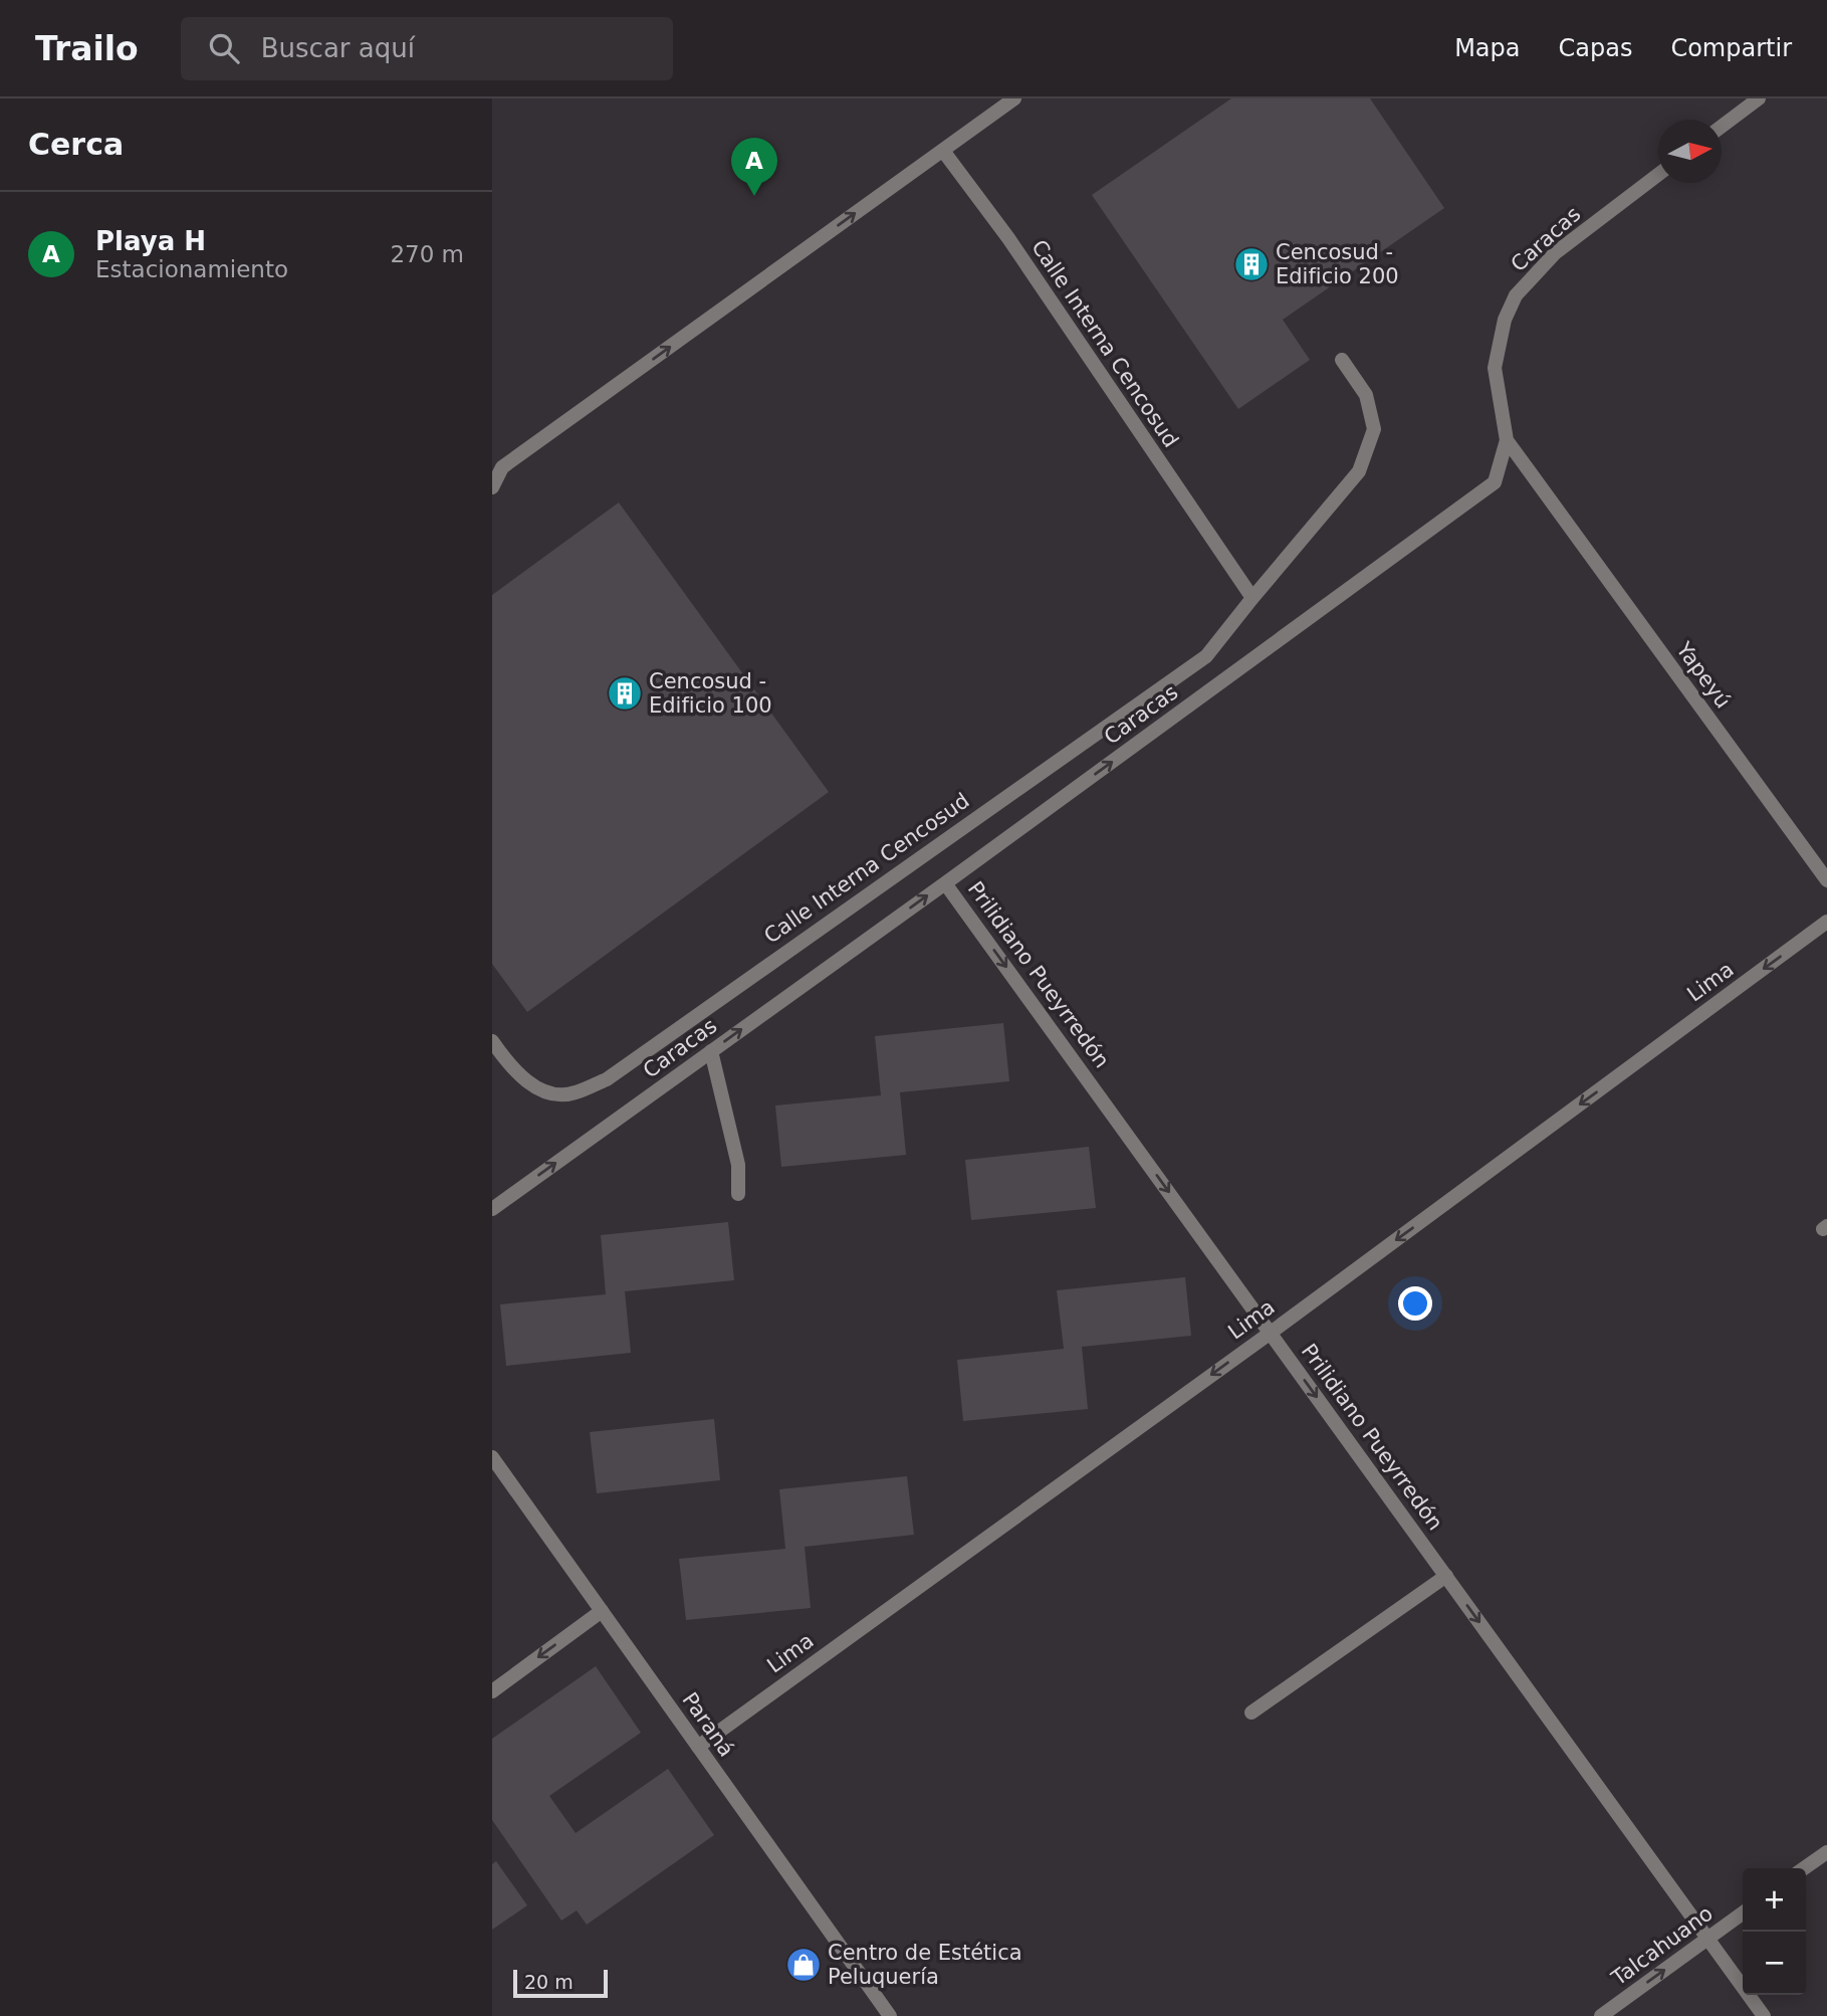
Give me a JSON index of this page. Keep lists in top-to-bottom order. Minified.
{"streets":{"street":["Caracas","Calle Interna Cencosud","Yapeyú","Prilidiano Pueyrredón","Lima","Paraná","Talcahuano"]},"crossings":[["Caracas","Yapeyú"],["Caracas","Prilidiano Pueyrredón"],["Prilidiano Pueyrredón","Lima"],["Prilidiano Pueyrredón","Talcahuano"],["Lima","Paraná"]],"one_way":["Caracas","Prilidiano Pueyrredón","Lima","Talcahuano"],"places":{"building":["Cencosud - Edificio 200","Cencosud - Edificio 100"],"shop":["Centro de Estética Peluquería"]},"scale_bar":"20 m","north":"right","page":{"header":"Trailo","search":"Buscar aquí","nav":["Mapa","Capas","Compartir"],"heading":"Cerca","pins":"A","list":[{"mark":"A","name":"Playa H","note":"Estacionamiento","value":"270 m"}],"map_buttons":["+","−"],"scale":"20 m"}}
